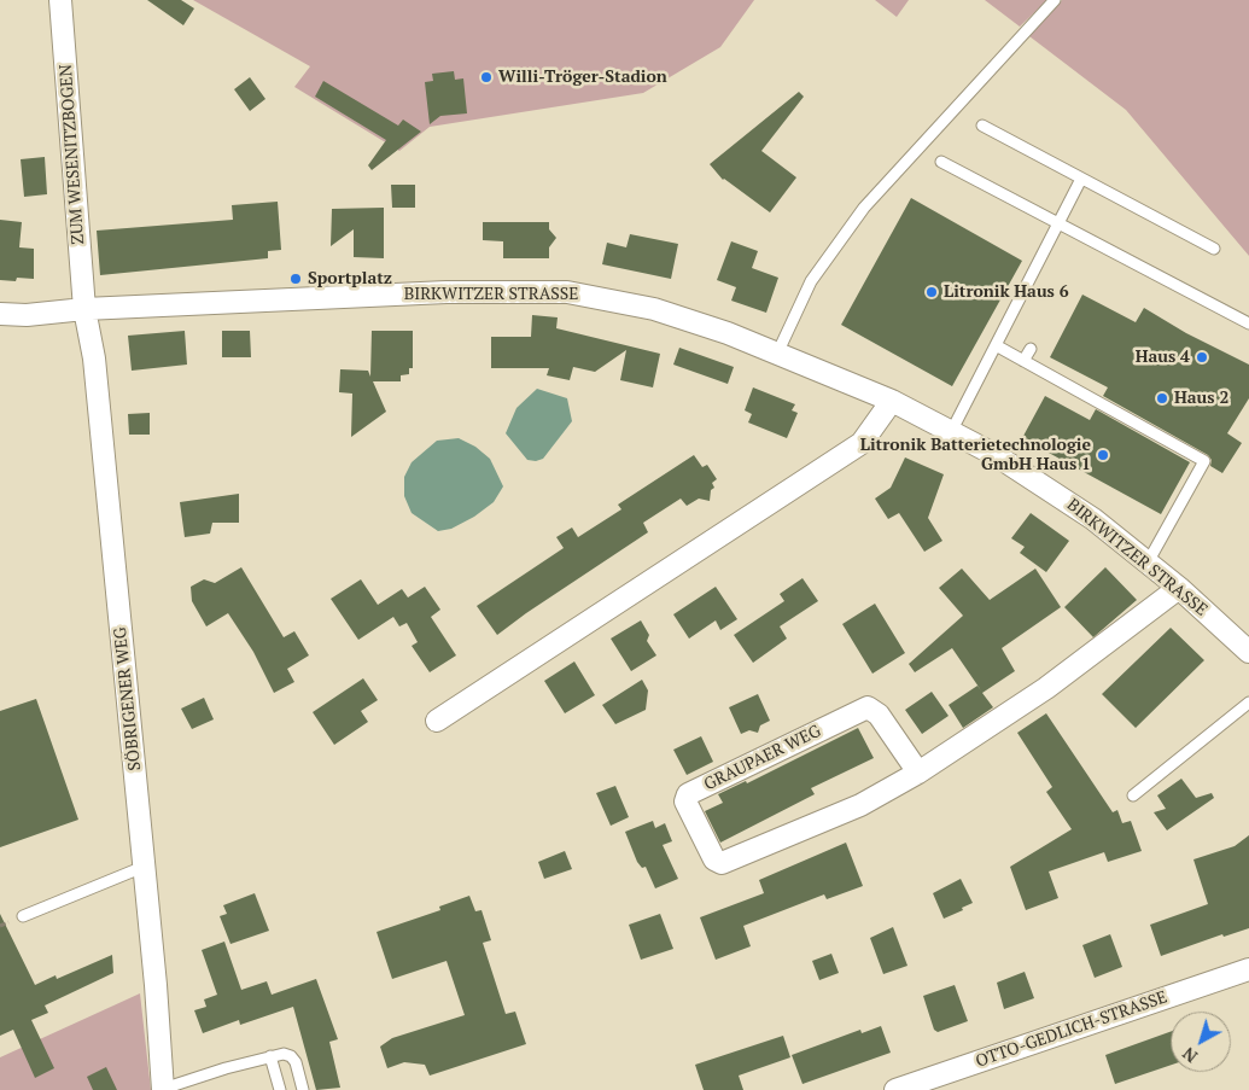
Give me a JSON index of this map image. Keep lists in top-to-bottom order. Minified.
{"streets":{"street":["ZUM WESENITZBOGEN","BIRKWITZER STRASSE","SÖBRIGENER WEG","GRAUPAER WEG","OTTO-GEDLICH-STRASSE"]},"crossings":[["ZUM WESENITZBOGEN","BIRKWITZER STRASSE"],["ZUM WESENITZBOGEN","SÖBRIGENER WEG"],["BIRKWITZER STRASSE","SÖBRIGENER WEG"],["BIRKWITZER STRASSE","GRAUPAER WEG"]],"places":["Willi-Tröger-Stadion","Sportplatz","Litronik Haus 6","Haus 4","Haus 2","Litronik Batterietechnologie GmbH Haus 1"],"north":"bottom left"}
